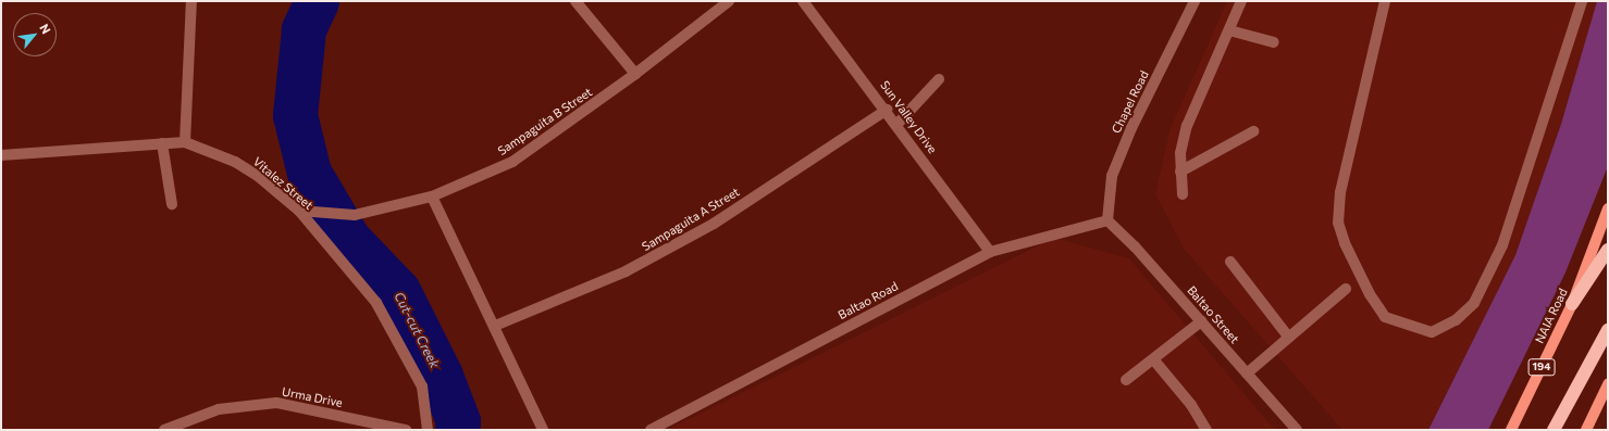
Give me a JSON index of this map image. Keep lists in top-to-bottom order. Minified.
{"streets":{"main road":["NAIA Road","194"],"street":["Chapel Road","Sun Valley Drive","Sampaguita B Street","Vitalez Street","Sampaguita A Street","Baltao Road","Baltao Street","Urma Drive"]},"crossings":[["Chapel Road","Baltao Road"],["Chapel Road","Baltao Street"],["Sun Valley Drive","Sampaguita A Street"],["Sun Valley Drive","Baltao Road"],["Sampaguita B Street","Vitalez Street"],["Baltao Road","Baltao Street"]],"water":["Cut-cut Creek"],"north":"top right"}
